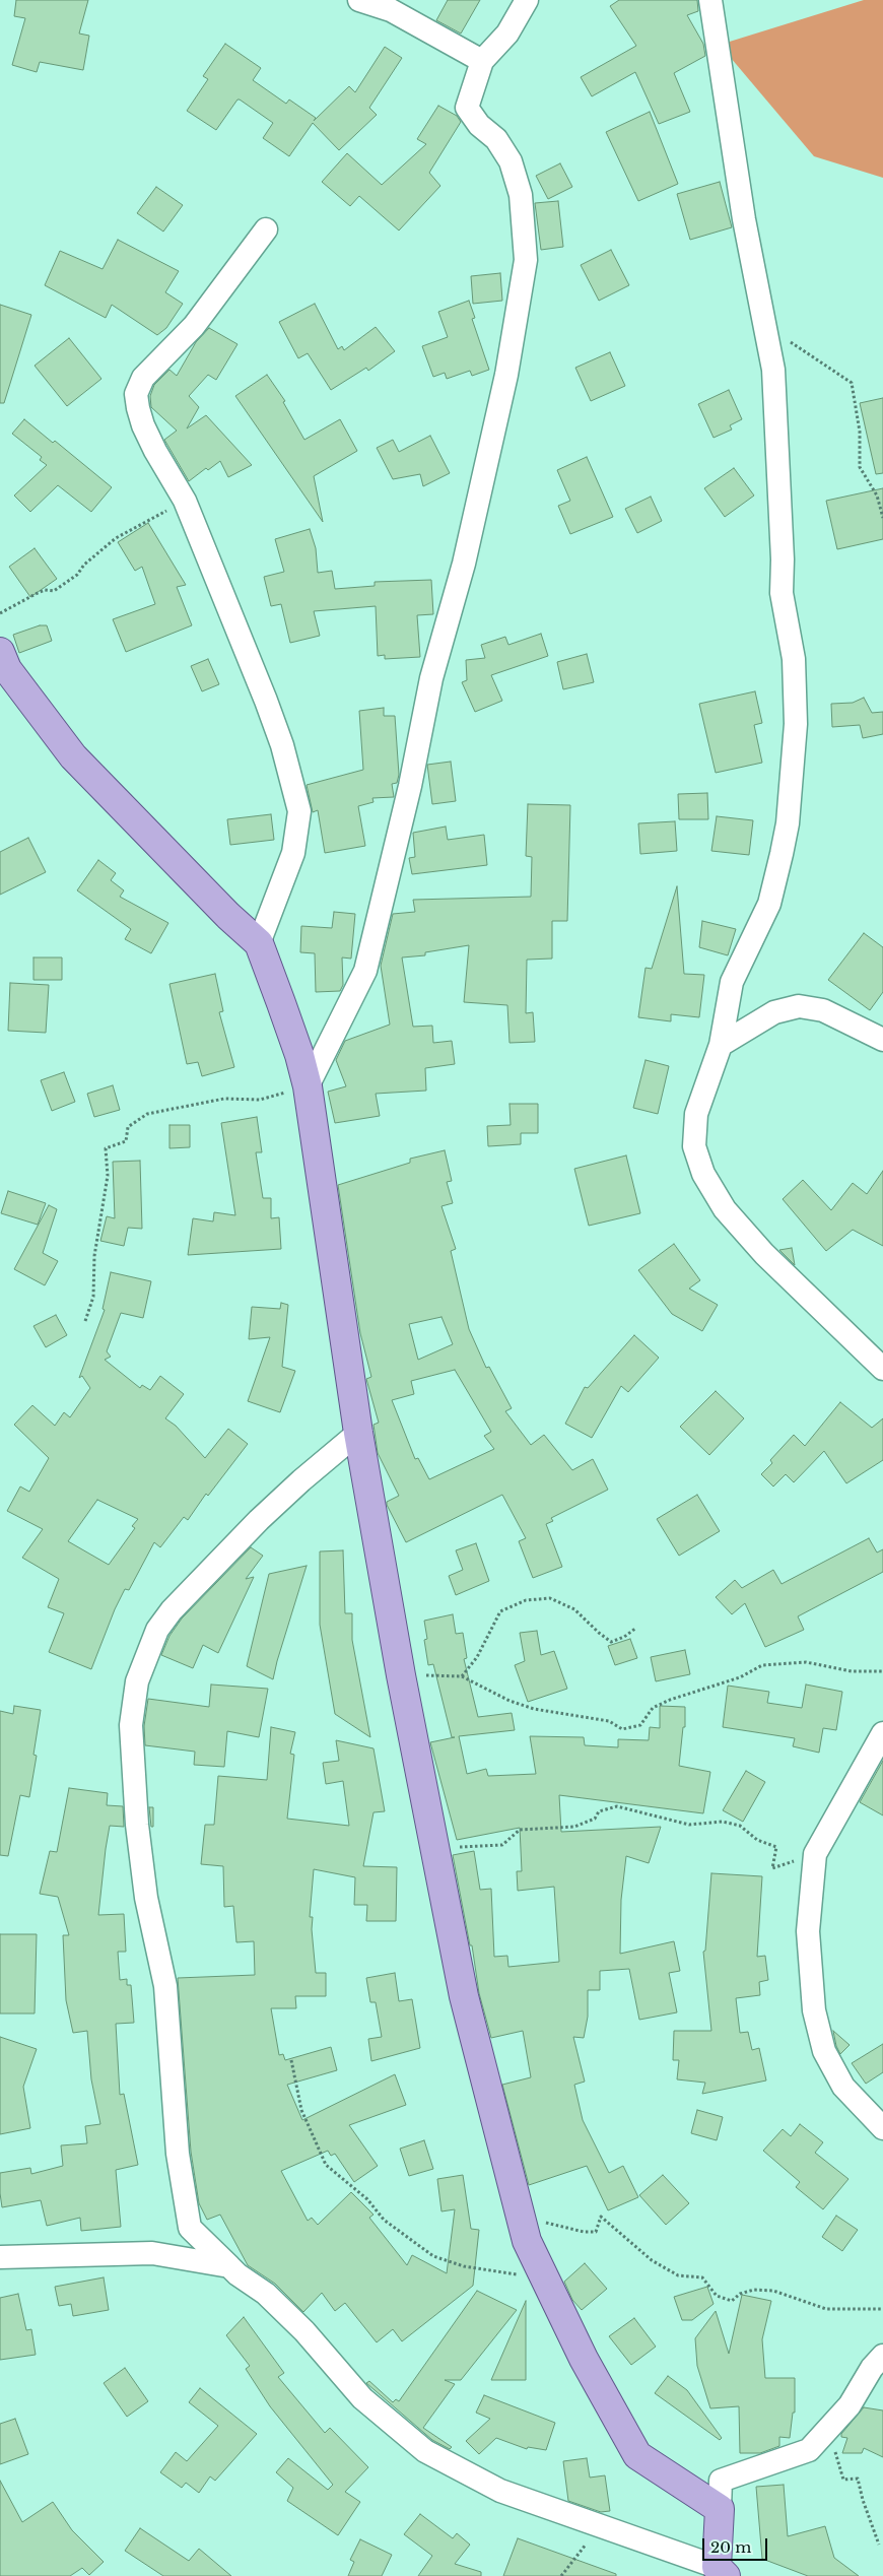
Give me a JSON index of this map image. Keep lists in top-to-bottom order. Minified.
{"scale_bar":"20 m"}
